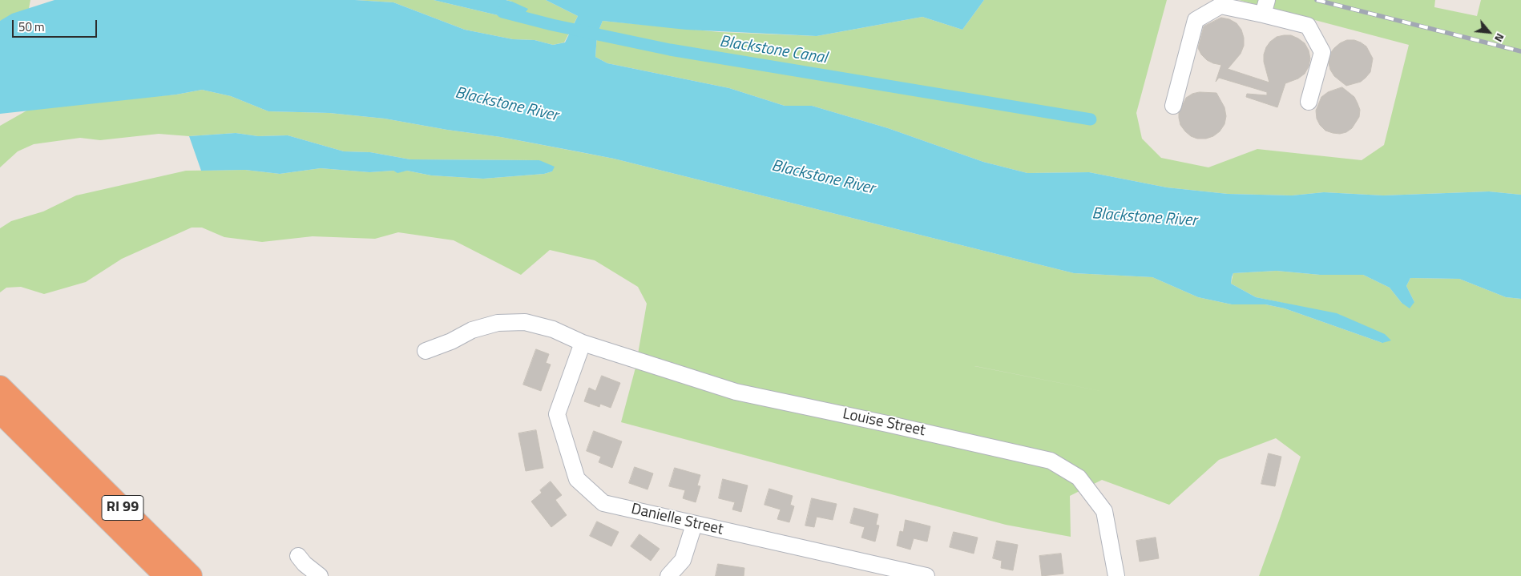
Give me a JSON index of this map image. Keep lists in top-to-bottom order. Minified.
{"streets":{"highway":["RI 99"],"street":["Louise Street","Danielle Street"]},"crossings":[["Louise Street","Danielle Street"]],"water":["Blackstone Canal","Blackstone River"],"scale_bar":"50 m","north":"bottom right"}
